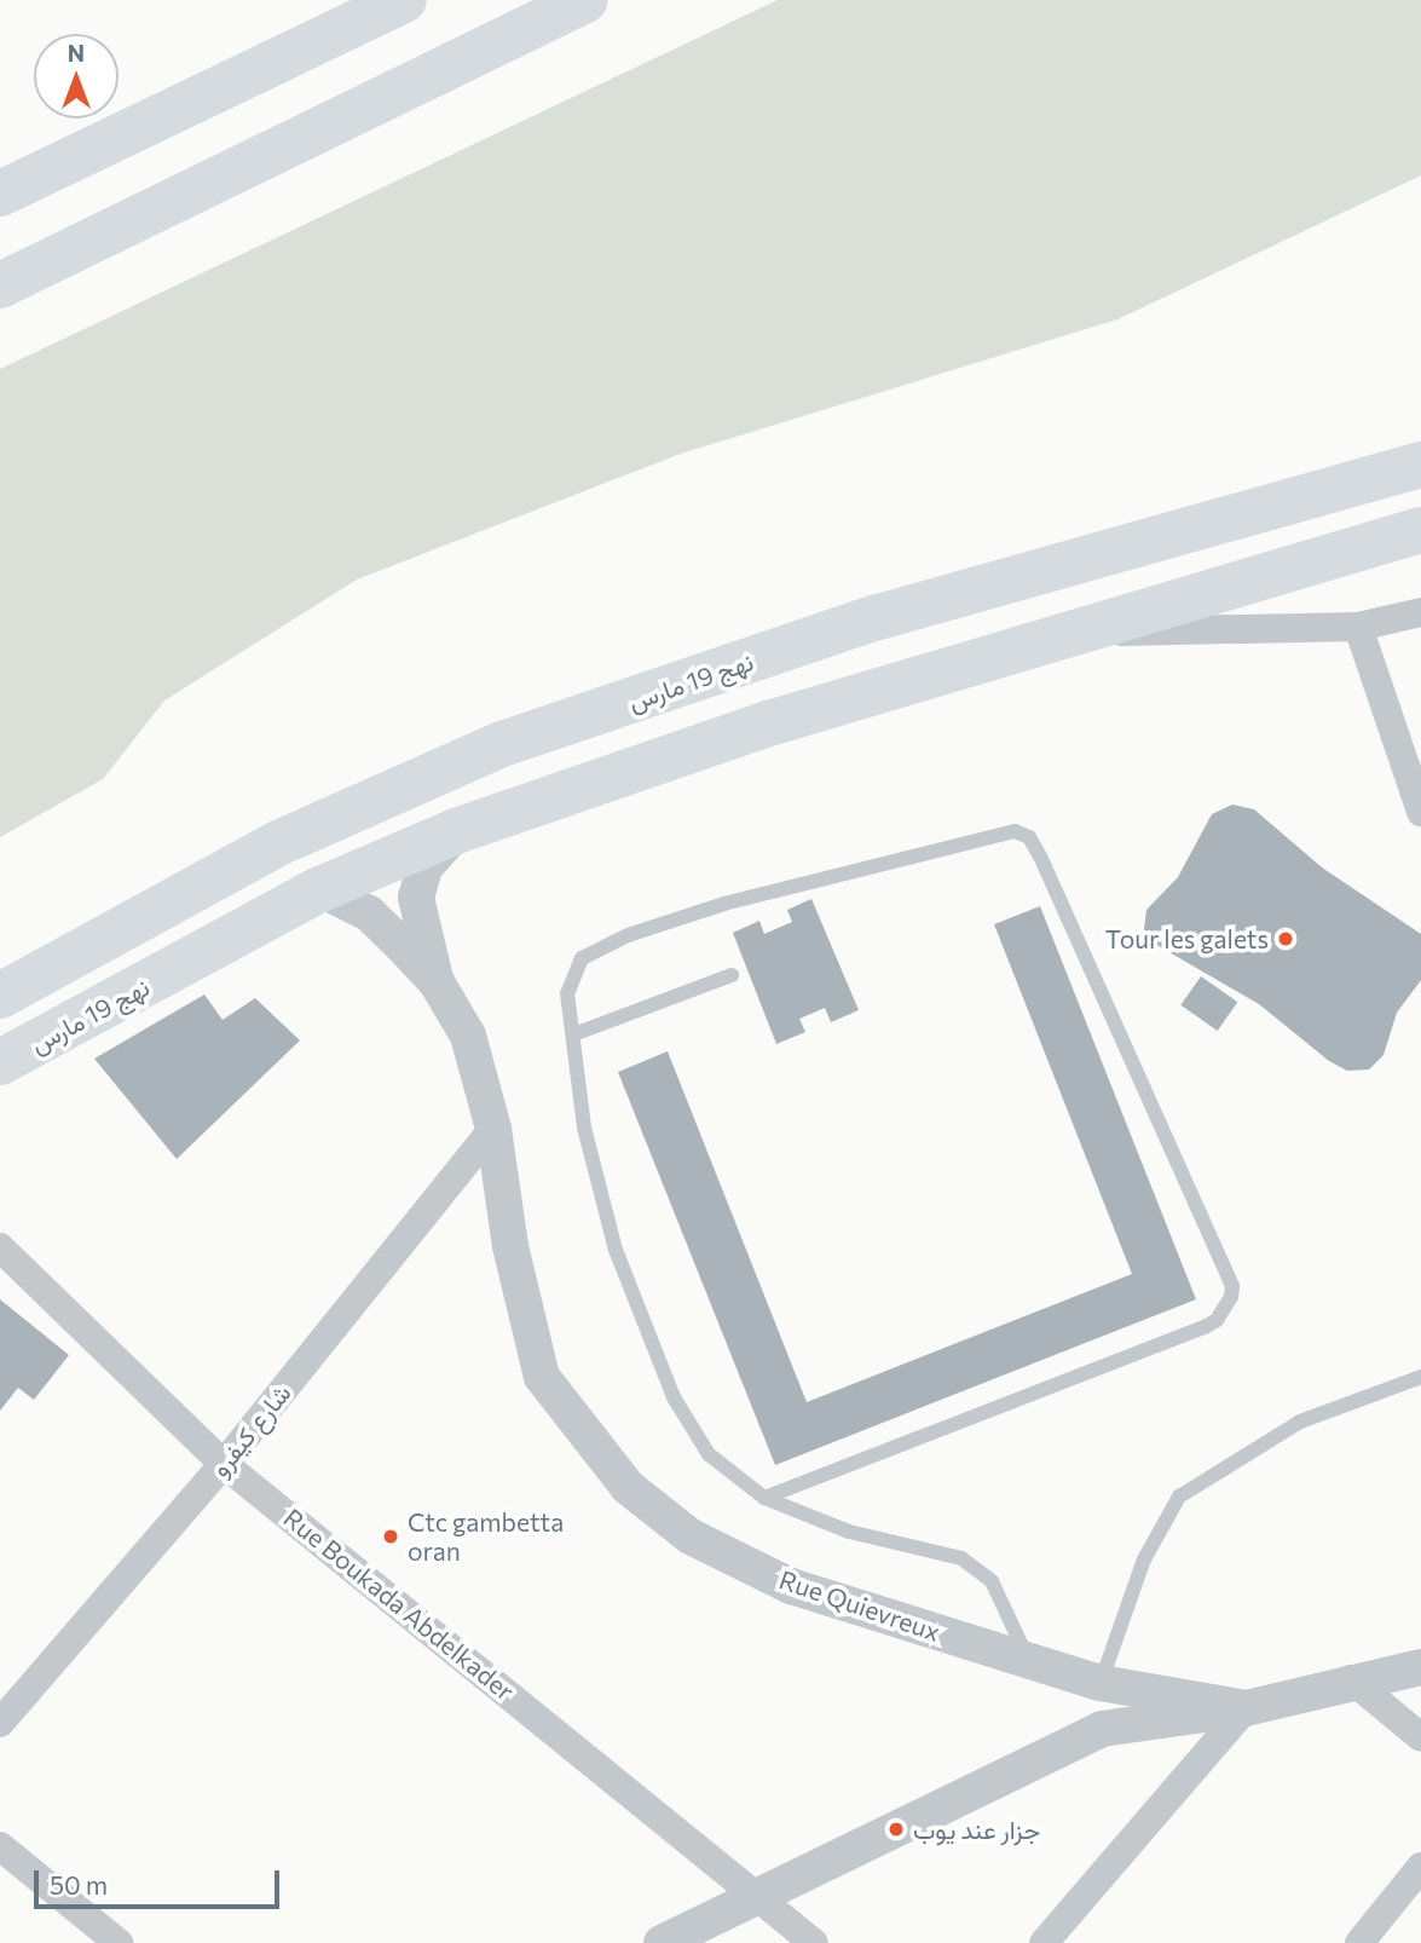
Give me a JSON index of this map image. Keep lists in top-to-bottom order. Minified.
{"streets":{"main road":["نهج 19 مارس"],"street":["شارع كيفرو","Rue Boukada Abdelkader","Rue Quievreux"]},"crossings":[["شارع كيفرو","Rue Boukada Abdelkader"],["شارع كيفرو","Rue Quievreux"]],"places":["Tour les galets","Ctc gambetta oran","جزار عند يوب"],"scale_bar":"50 m","north":"top"}
